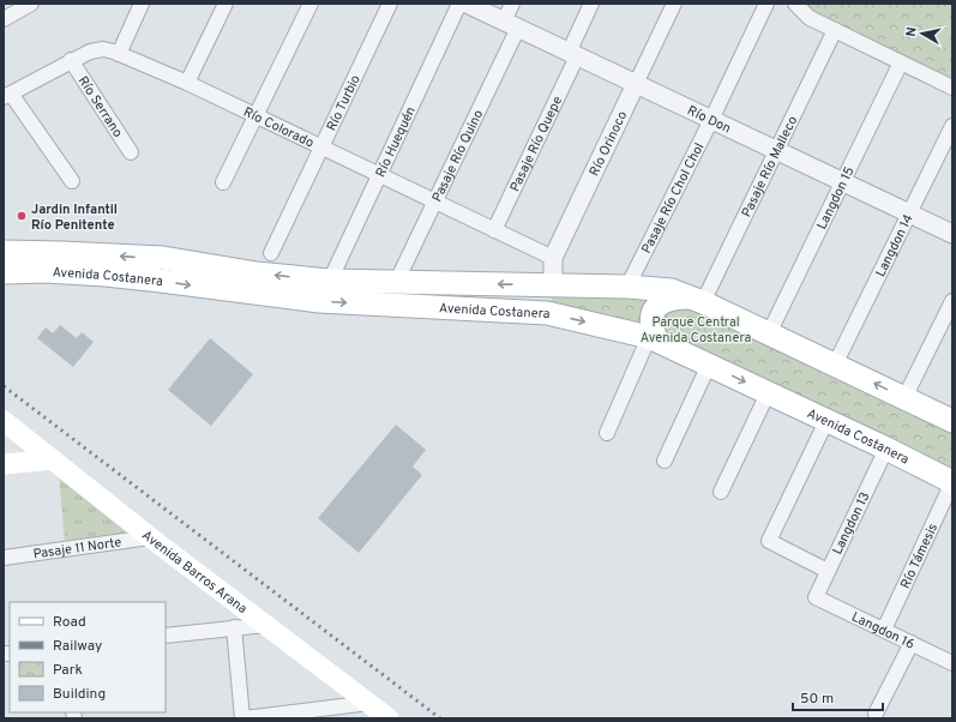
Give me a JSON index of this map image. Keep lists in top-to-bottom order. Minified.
{"streets":{"main road":["Avenida Costanera","Avenida Barros Arana"],"street":["Río Turbio","Río Serrano","Río Don","Río Colorado","Río Huequén","Pasaje Río Quepe","Río Orinoco","Pasaje Río Quino","Pasaje Río Malleco","Pasaje Río Chol Chol","Langdon 15","Langdon 14","Langdon 13","Pasaje 11 Norte","Río Támesis","Langdon 16"]},"crossings":[["Río Turbio","Río Colorado"],["Río Serrano","Río Colorado"],["Río Don","Pasaje Río Quepe"],["Río Don","Río Orinoco"],["Río Don","Pasaje Río Quino"],["Río Don","Pasaje Río Malleco"],["Río Don","Pasaje Río Chol Chol"],["Río Don","Langdon 15"],["Río Don","Langdon 14"],["Río Colorado","Río Huequén"],["Río Colorado","Pasaje Río Quepe"],["Río Colorado","Río Orinoco"],["Río Colorado","Pasaje Río Quino"],["Río Huequén","Avenida Costanera"],["Río Orinoco","Avenida Costanera"],["Pasaje Río Quino","Avenida Costanera"],["Pasaje Río Malleco","Avenida Costanera"],["Pasaje Río Chol Chol","Avenida Costanera"],["Langdon 15","Avenida Costanera"],["Langdon 14","Avenida Costanera"],["Avenida Costanera","Langdon 13"],["Avenida Costanera","Río Támesis"],["Langdon 13","Langdon 16"],["Pasaje 11 Norte","Avenida Barros Arana"],["Río Támesis","Langdon 16"]],"parks":["Parque Central Avenida Costanera"],"places":["Jardin Infantil Río Penitente"],"legend":["Road","Railway","Park","Building"],"scale_bar":"50 m","north":"left"}
